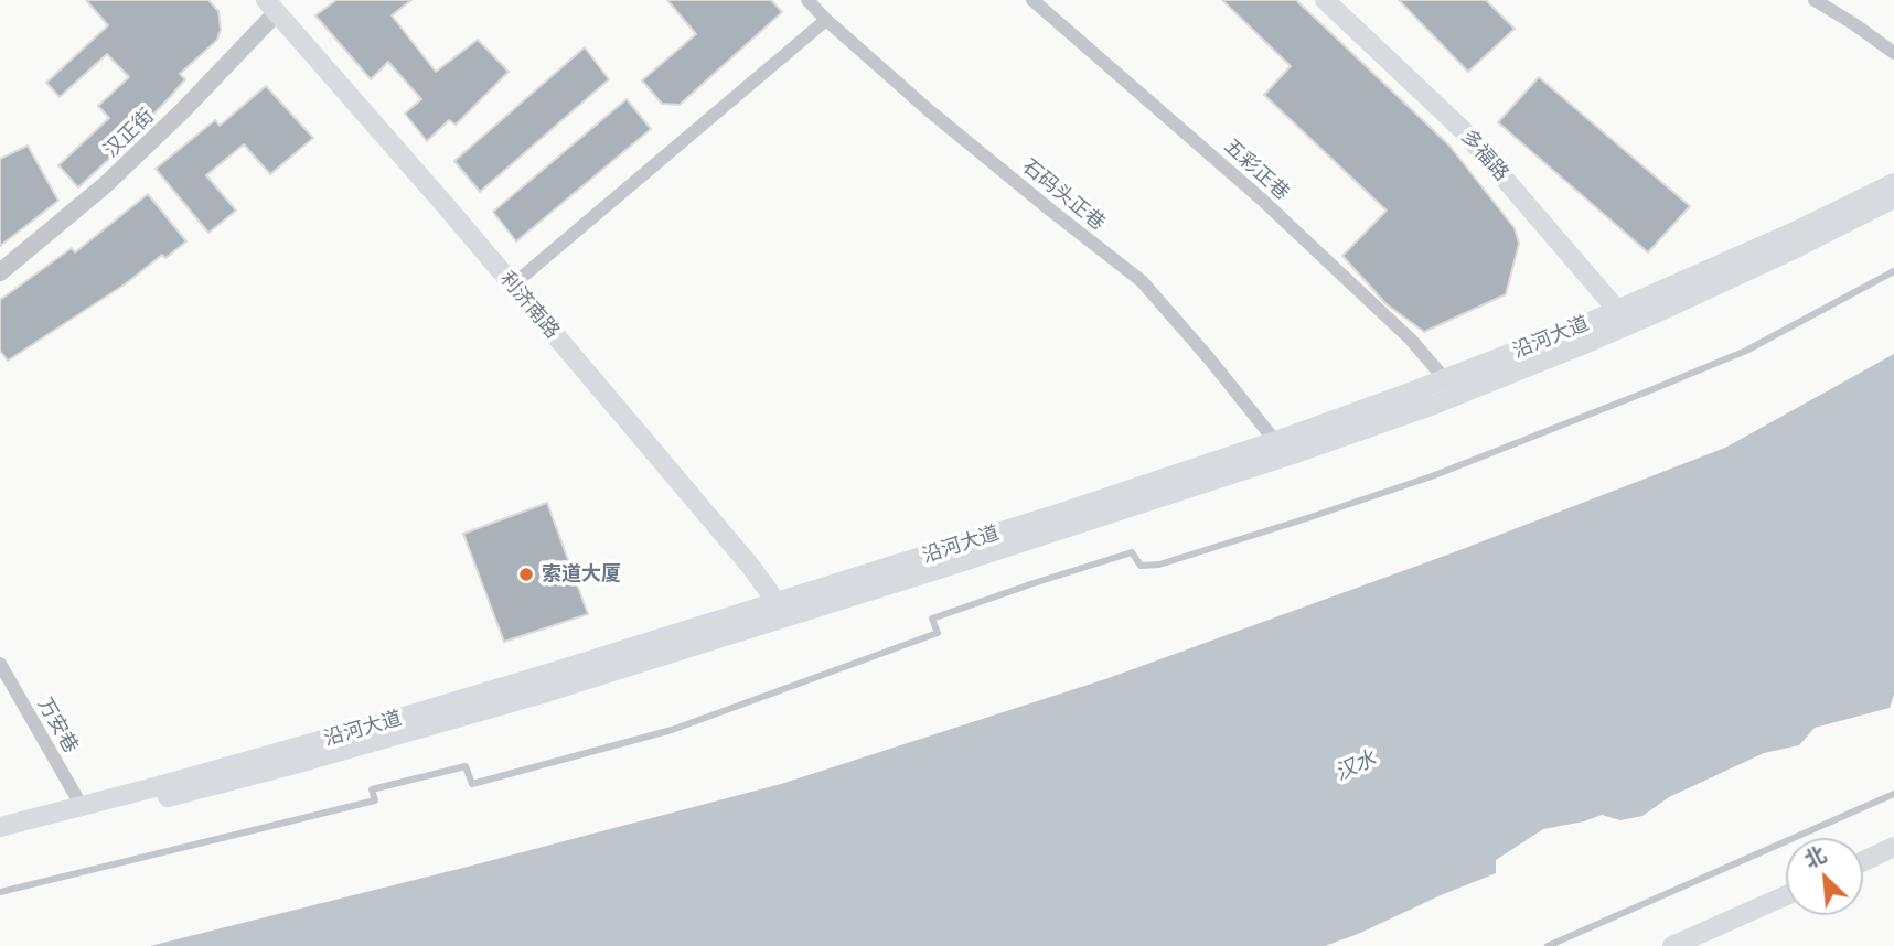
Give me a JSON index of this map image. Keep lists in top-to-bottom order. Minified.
{"streets":{"main road":["多福路","利济南路","沿河大道"],"street":["汉正街","五彩正巷","石码头正巷","万安巷"]},"crossings":[["汉正街","利济南路"],["多福路","沿河大道"],["五彩正巷","沿河大道"],["石码头正巷","沿河大道"],["利济南路","沿河大道"],["沿河大道","万安巷"]],"water":["汉水"],"places":["索道大厦"],"north":"top left"}
